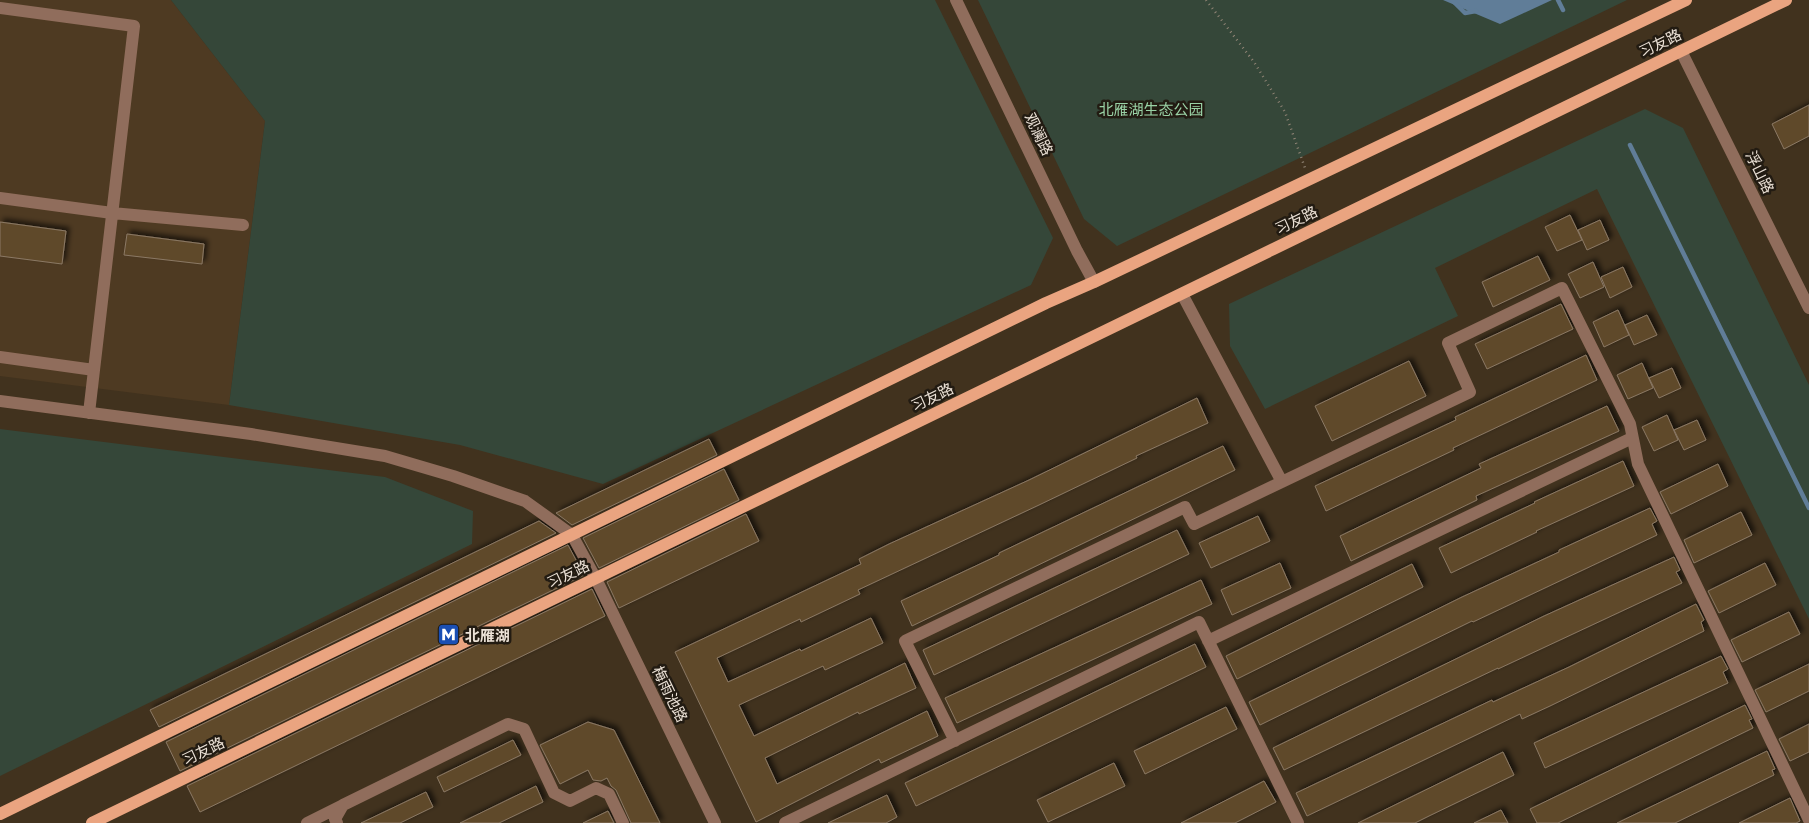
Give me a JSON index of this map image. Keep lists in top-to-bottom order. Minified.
{"streets":{"main road":["习友路"],"street":["观澜路","浮山路","梅雨池路"]},"crossings":[["习友路","观澜路"],["习友路","浮山路"],["习友路","梅雨池路"]],"parks":["北雁湖生态公园"],"places":{"metro station":["北雁湖"]}}
